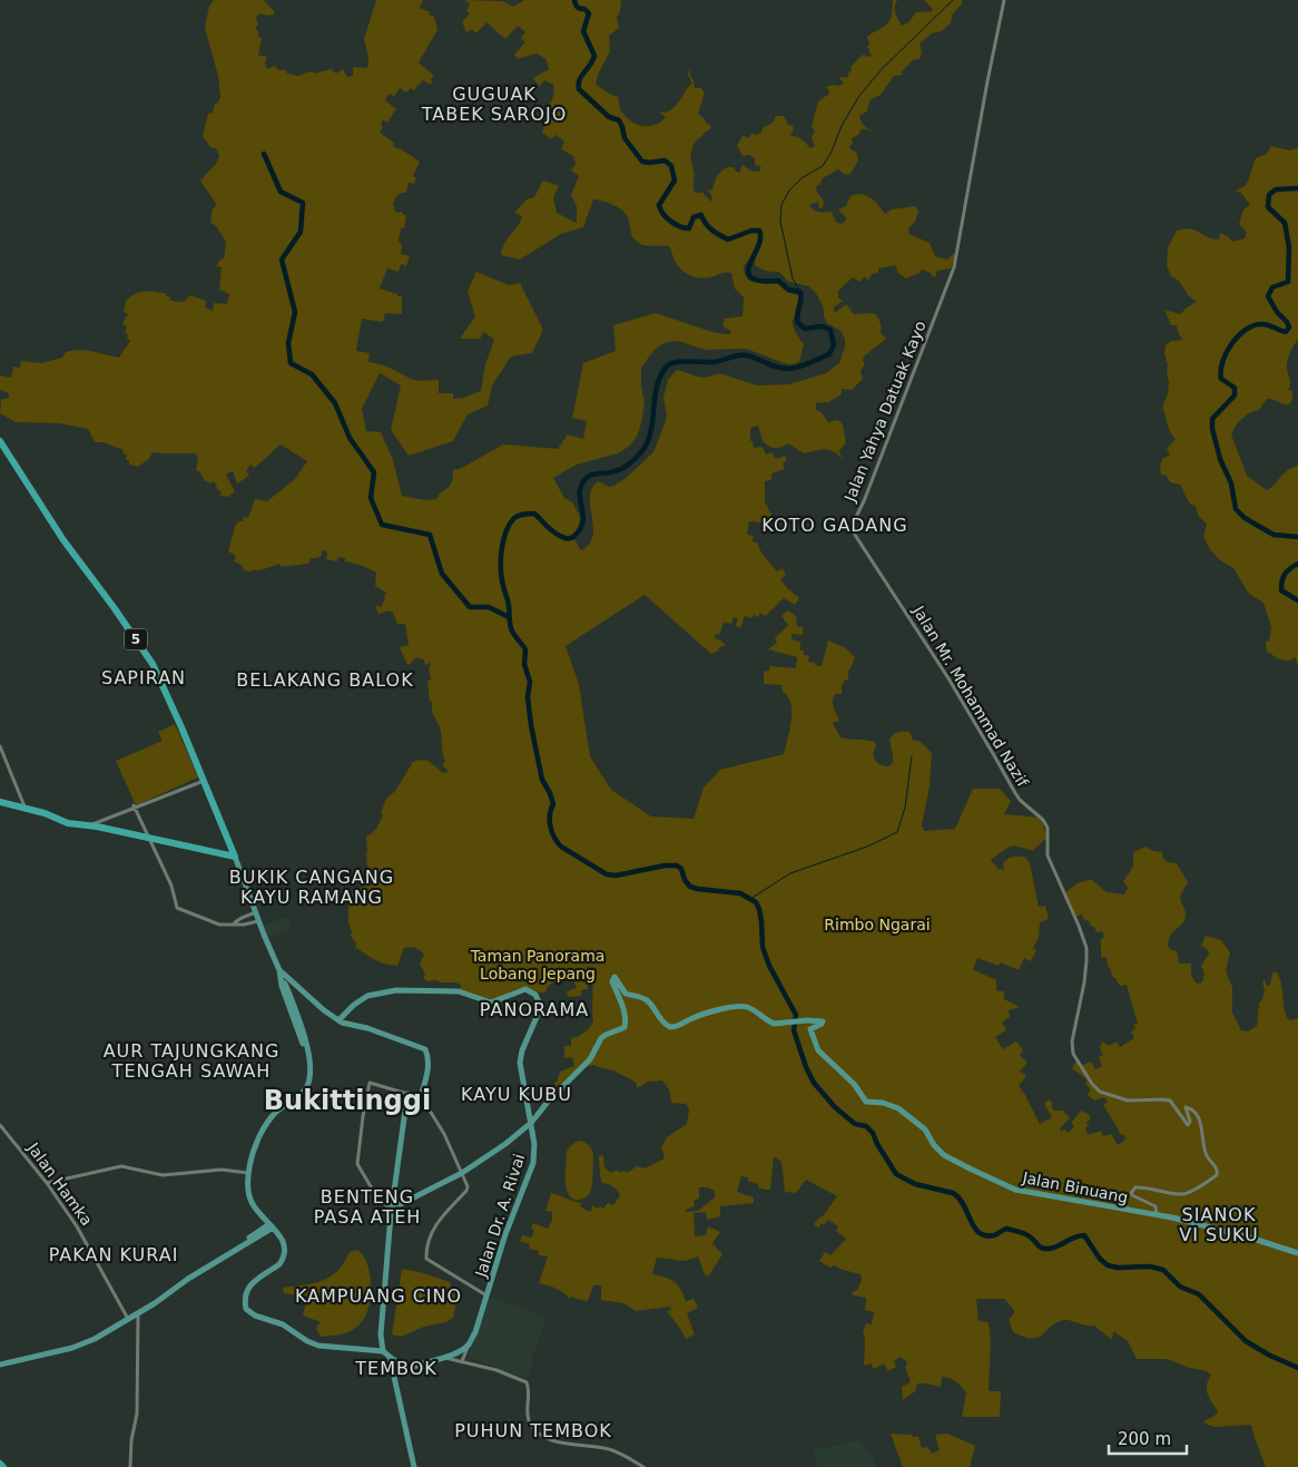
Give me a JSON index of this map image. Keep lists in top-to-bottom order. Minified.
{"streets":{"highway":["5"],"main road":["Jalan Binuang","Jalan Dr. A. Rivai"],"street":["Jalan Yahya Datuak Kayo","Jalan Mr. Mohammad Nazif","Jalan Hamka"]},"crossings":[["Jalan Yahya Datuak Kayo","Jalan Mr. Mohammad Nazif"],["Jalan Mr. Mohammad Nazif","Jalan Binuang"],["Jalan Binuang","Jalan Dr. A. Rivai"]],"districts":["GUGUAK TABEK SAROJO","KOTO GADANG","SAPIRAN","BELAKANG BALOK","BUKIK CANGANG KAYU RAMANG","PANORAMA","AUR TAJUNGKANG TENGAH SAWAH","KAYU KUBU","Bukittinggi","BENTENG PASA ATEH","SIANOK VI SUKU","PAKAN KURAI","KAMPUANG CINO","TEMBOK","PUHUN TEMBOK"],"parks":["Rimbo Ngarai","Taman Panorama Lobang Jepang"],"scale_bar":"200 m"}
